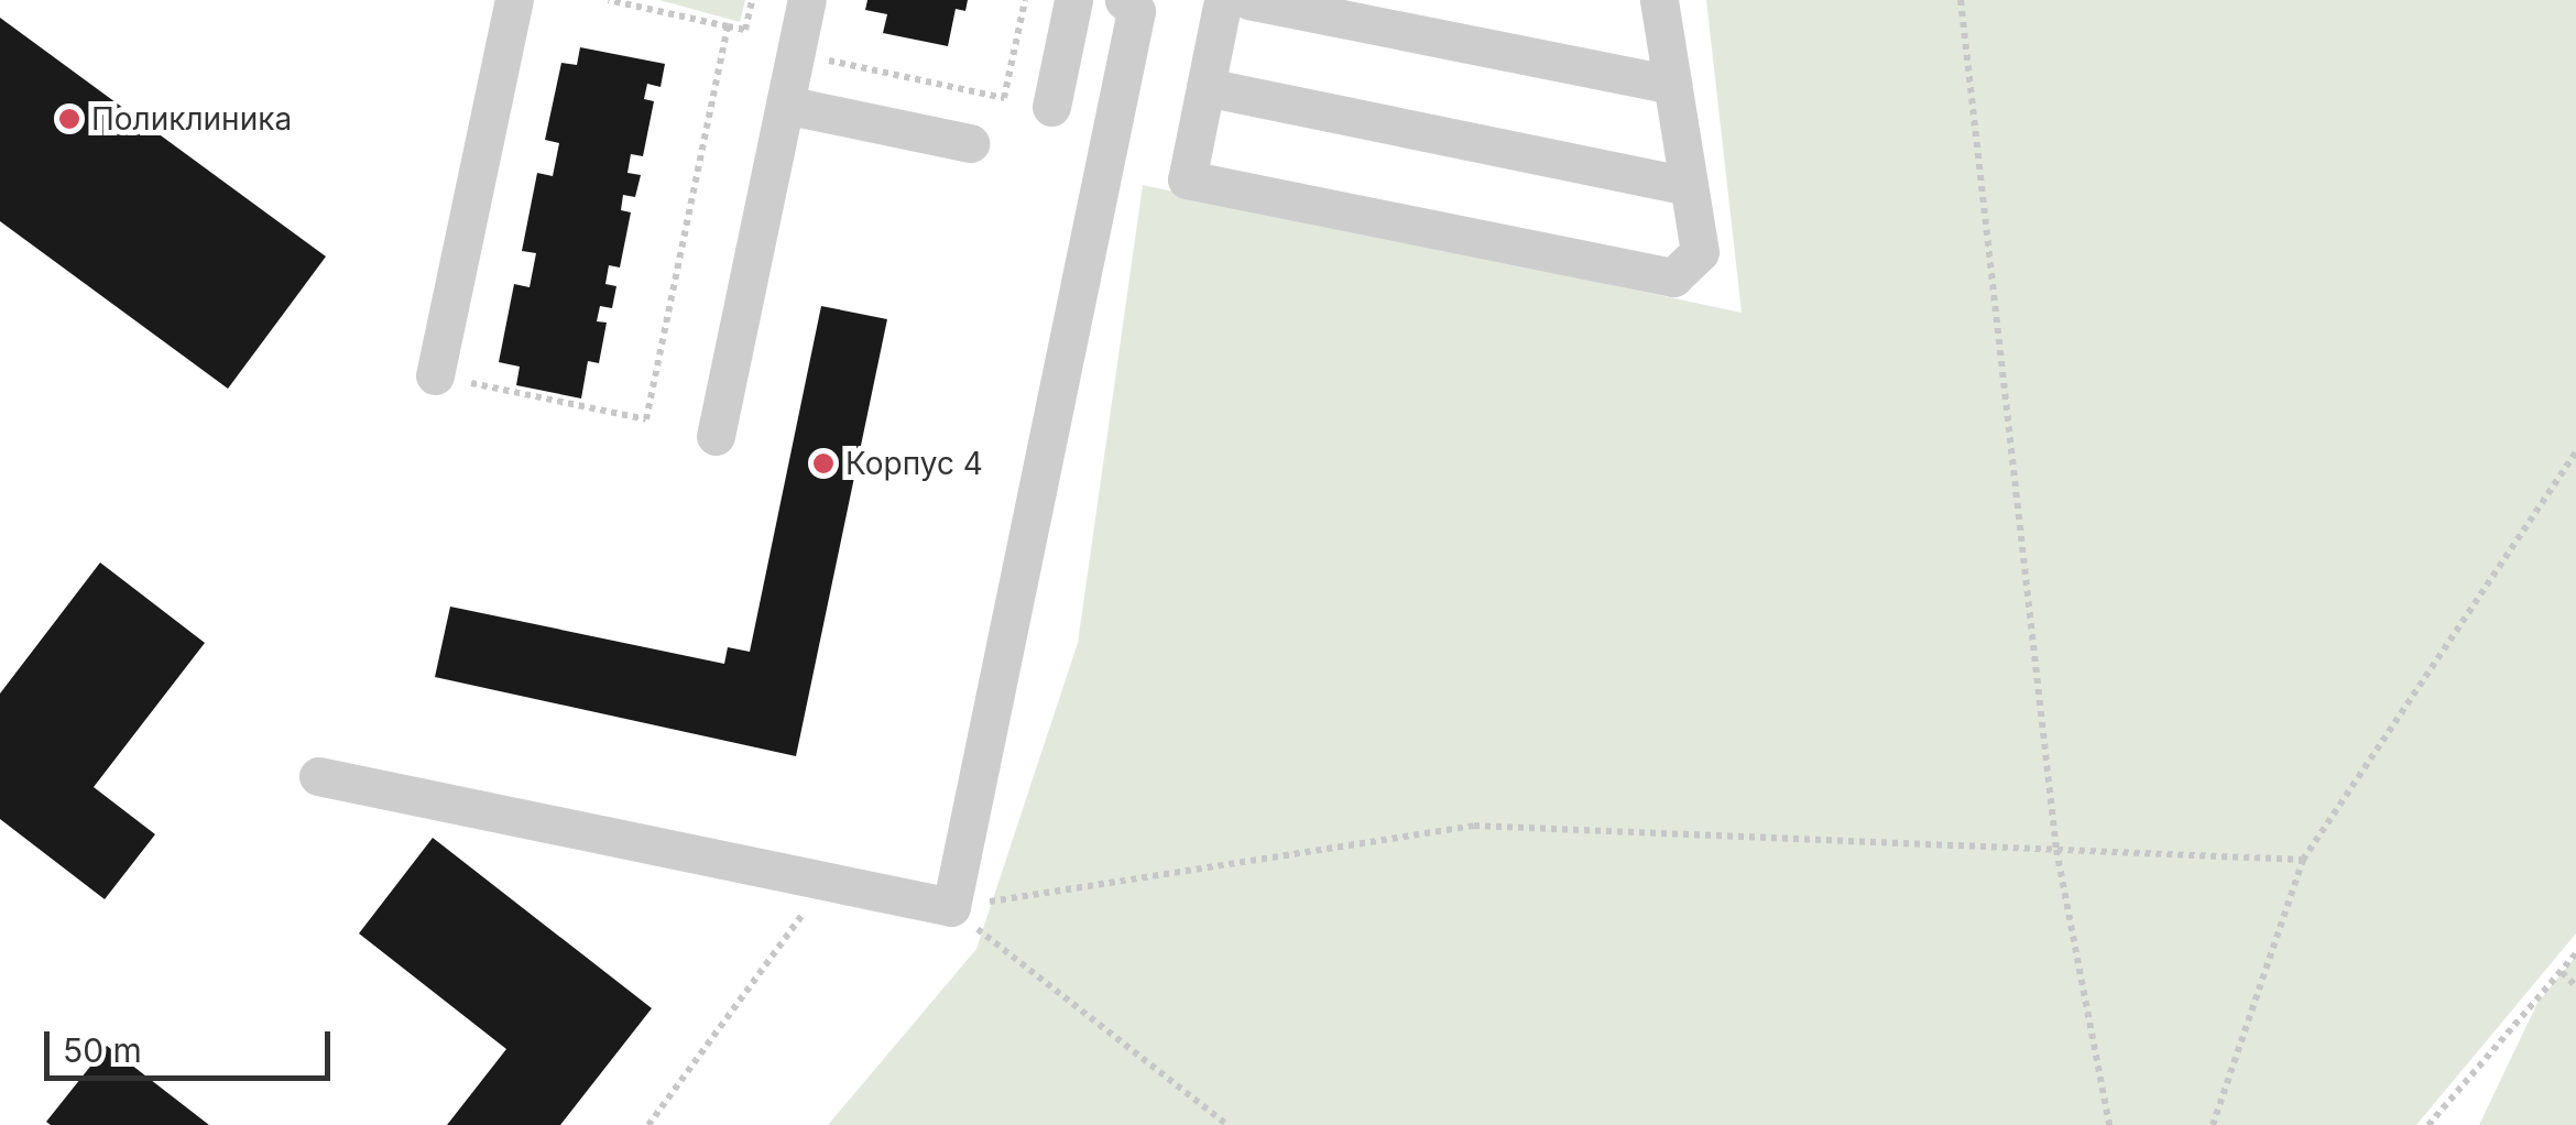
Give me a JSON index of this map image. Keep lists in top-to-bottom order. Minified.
{"places":["Поликлиника","Корпус 4"],"scale_bar":"50 m"}
